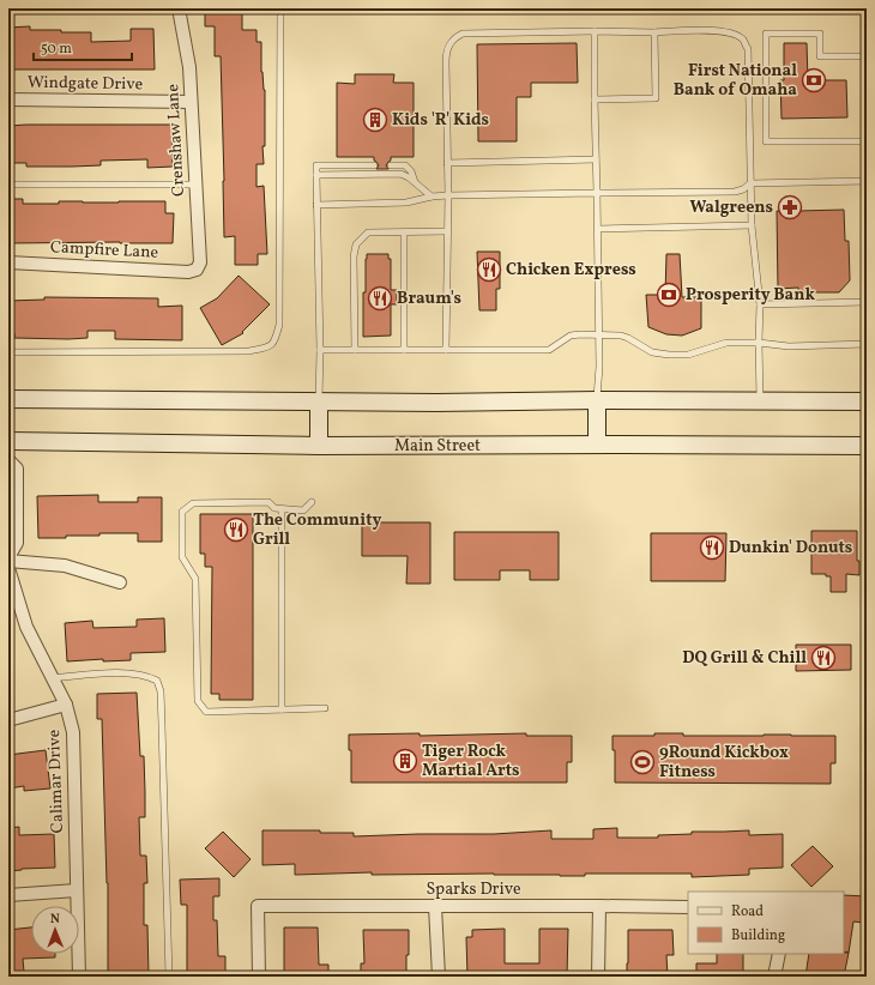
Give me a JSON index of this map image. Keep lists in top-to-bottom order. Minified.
{"streets":{"main road":["Main Street"],"street":["Windgate Drive","Crenshaw Lane","Campfire Lane","Calimar Drive","Sparks Drive"]},"crossings":[["Windgate Drive","Crenshaw Lane"],["Crenshaw Lane","Campfire Lane"]],"places":{"bank":["First National Bank of Omaha","Prosperity Bank"],"building":["Kids 'R' Kids","Tiger Rock Martial Arts"],"pharmacy":["Walgreens"],"restaurant":["Chicken Express","Braum's","The Community Grill","Dunkin' Donuts","DQ Grill & Chill"],"sports":["9Round Kickbox Fitness"]},"legend":["Road","Building"],"scale_bar":"50 m","north":"top"}
